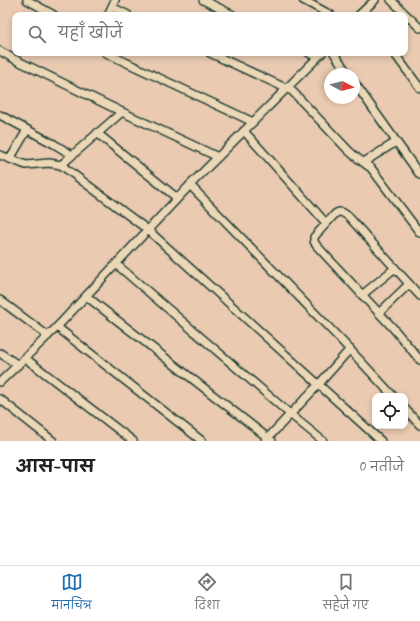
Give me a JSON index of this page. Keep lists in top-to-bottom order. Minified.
{"north":"right","page":{"search":"यहाँ खोजें","heading":["आस-पास","0 नतीजे"],"nav":["मानचित्र","दिशा","सहेजे गए"]}}
